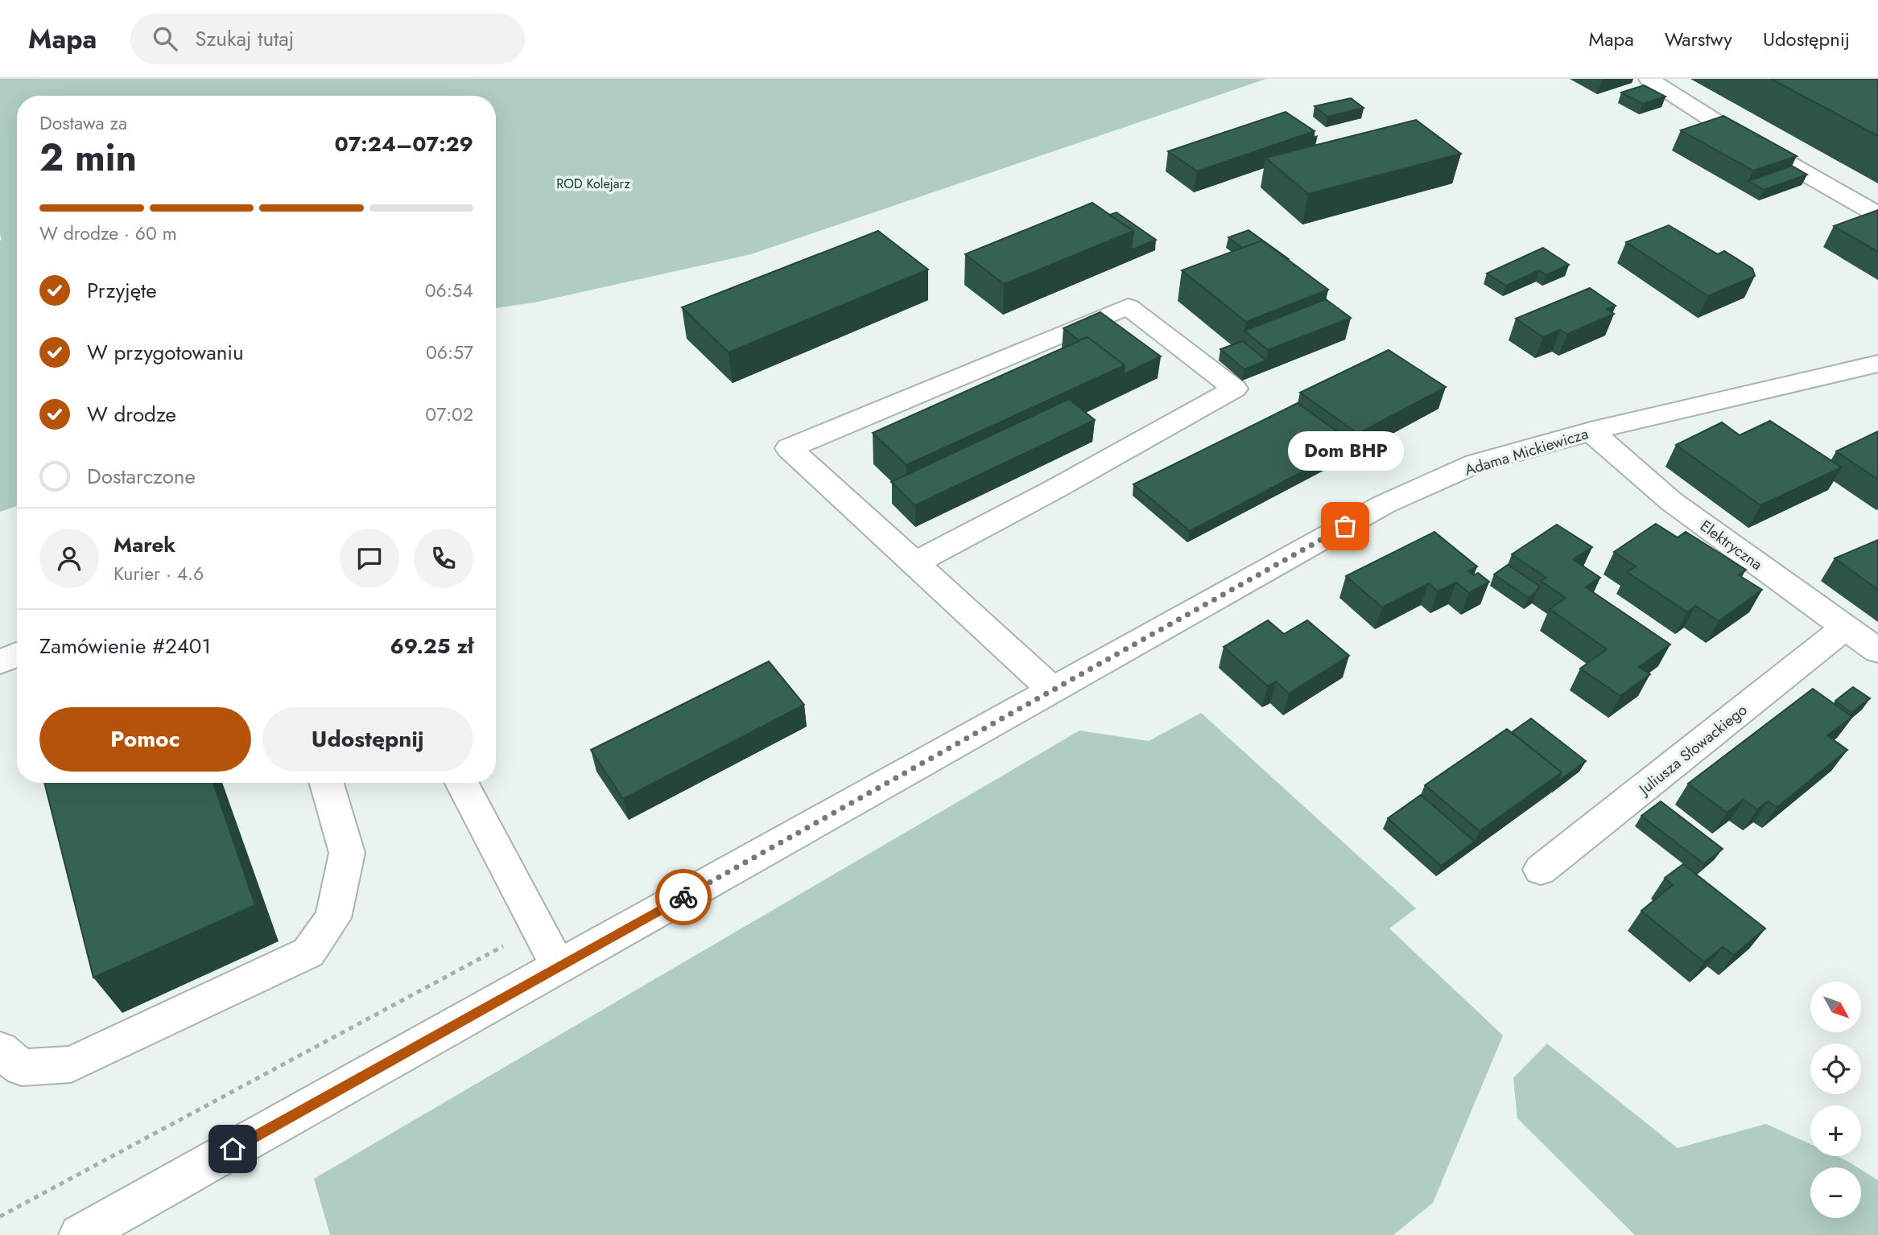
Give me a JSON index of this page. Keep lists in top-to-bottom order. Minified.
{"streets":{"street":["Adama Mickiewicza","Elektryczna","Juliusza Słowackiego"]},"crossings":[["Adama Mickiewicza","Elektryczna"],["Elektryczna","Juliusza Słowackiego"]],"parks":["ROD Kolejarz"],"places":["Dom BHP"],"north":"bottom right","page":{"header":"Mapa","search":"Szukaj tutaj","nav":["Mapa","Warstwy","Udostępnij"],"heading":["2 min","Dostawa za","07:24–07:29"],"panel":["Marek","Kurier · 4.6","Zamówienie #2401","69.25 zł"],"bar":"W drodze · 60 m","list":[["Przyjęte","06:54"],["W przygotowaniu","06:57"],["W drodze","07:02"],"Dostarczone"],"bubble":"Dom BHP","buttons":["Pomoc","Udostępnij"],"map_buttons":["+","−"]}}
